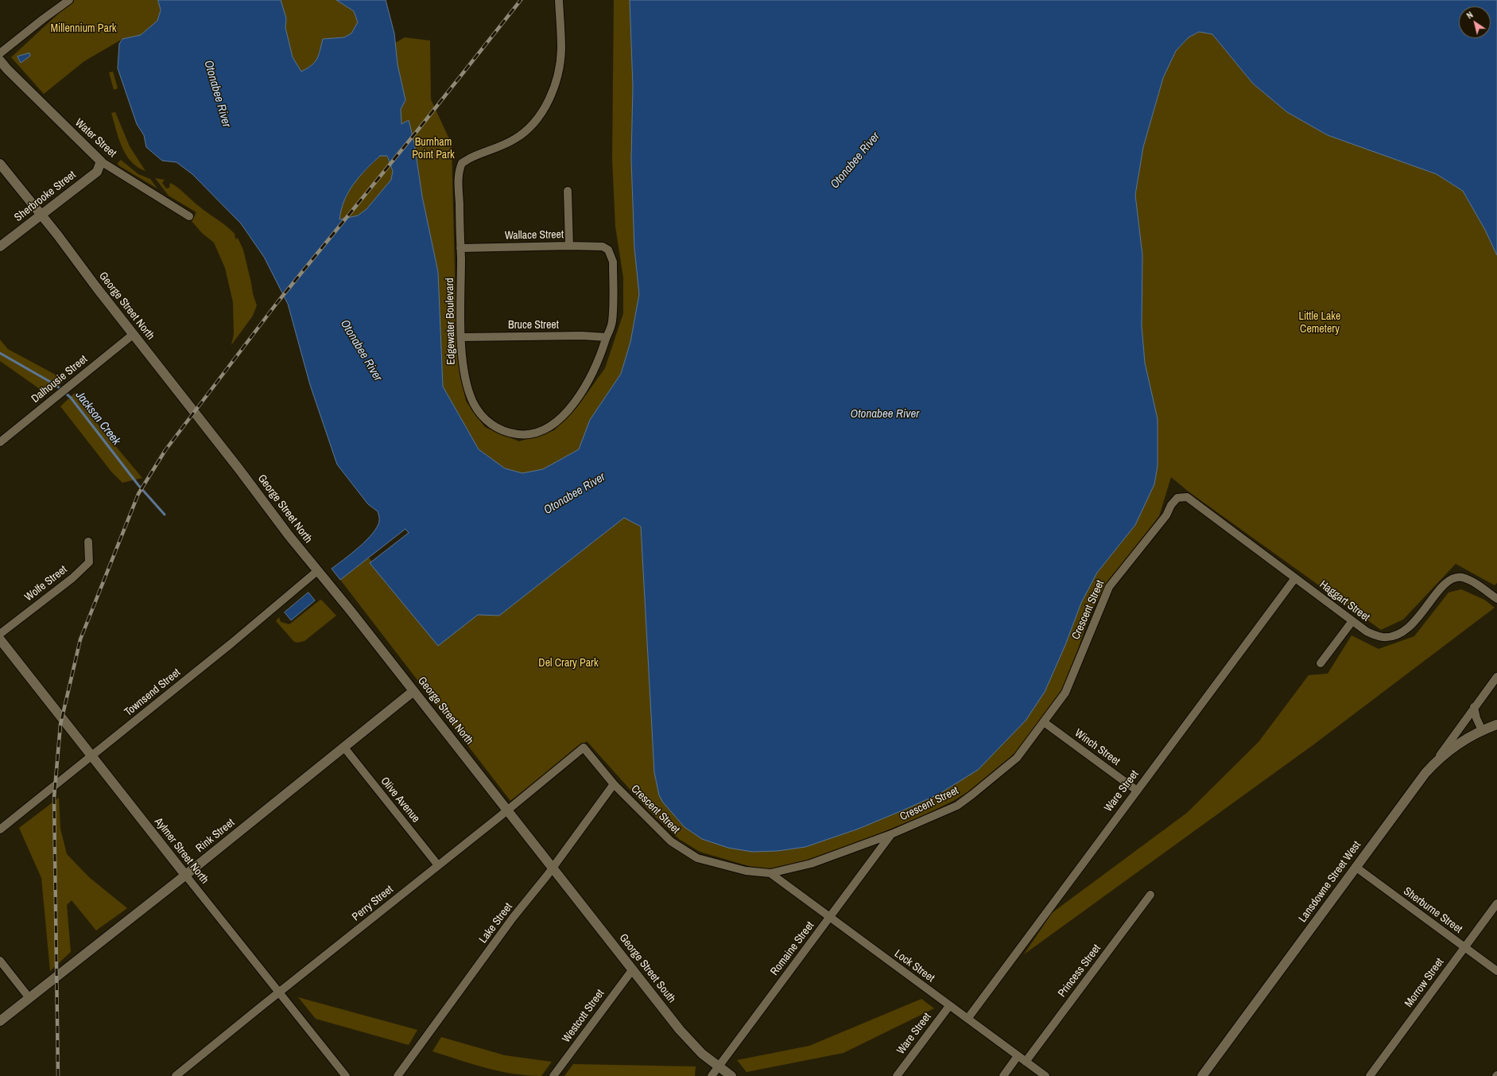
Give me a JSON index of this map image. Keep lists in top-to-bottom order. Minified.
{"streets":{"main road":["Water Street","Sherbrooke Street","George Street North","Rink Street","Aylmer Street North","Lansdowne Street West","George Street South"],"street":["Wallace Street","Edgewater Boulevard","Bruce Street","Dalhousie Street","Wolfe Street","Haggart Street","Crescent Street","Townsend Street","Winch Street","Ware Street","Olive Avenue","Perry Street","Sherburne Street","Lake Street","Romaine Street","Lock Street","Princess Street","Morrow Street","Westcott Street"]},"crossings":[["Water Street","Sherbrooke Street"],["Sherbrooke Street","George Street North"],["Wallace Street","Edgewater Boulevard"],["George Street North","Dalhousie Street"],["George Street North","Townsend Street"],["George Street North","Rink Street"],["George Street North","Perry Street"],["George Street North","Lake Street"],["George Street North","George Street South"],["Edgewater Boulevard","Bruce Street"],["Haggart Street","Crescent Street"],["Haggart Street","Ware Street"],["Crescent Street","Winch Street"],["Crescent Street","Perry Street"],["Crescent Street","Lake Street"],["Crescent Street","Romaine Street"],["Crescent Street","Lock Street"],["Townsend Street","Aylmer Street North"],["Winch Street","Ware Street"],["Ware Street","Lock Street"],["Olive Avenue","Rink Street"],["Olive Avenue","Perry Street"],["Rink Street","Aylmer Street North"],["Aylmer Street North","Perry Street"],["Lansdowne Street West","Sherburne Street"],["Sherburne Street","Morrow Street"],["Lake Street","George Street South"],["Romaine Street","Lock Street"],["Romaine Street","George Street South"],["Lock Street","Princess Street"],["George Street South","Westcott Street"]],"water":["Otonabee River","Jackson Creek"],"parks":["Millennium Park","Burnham Point Park","Little Lake Cemetery","Del Crary Park"],"north":"top left"}
